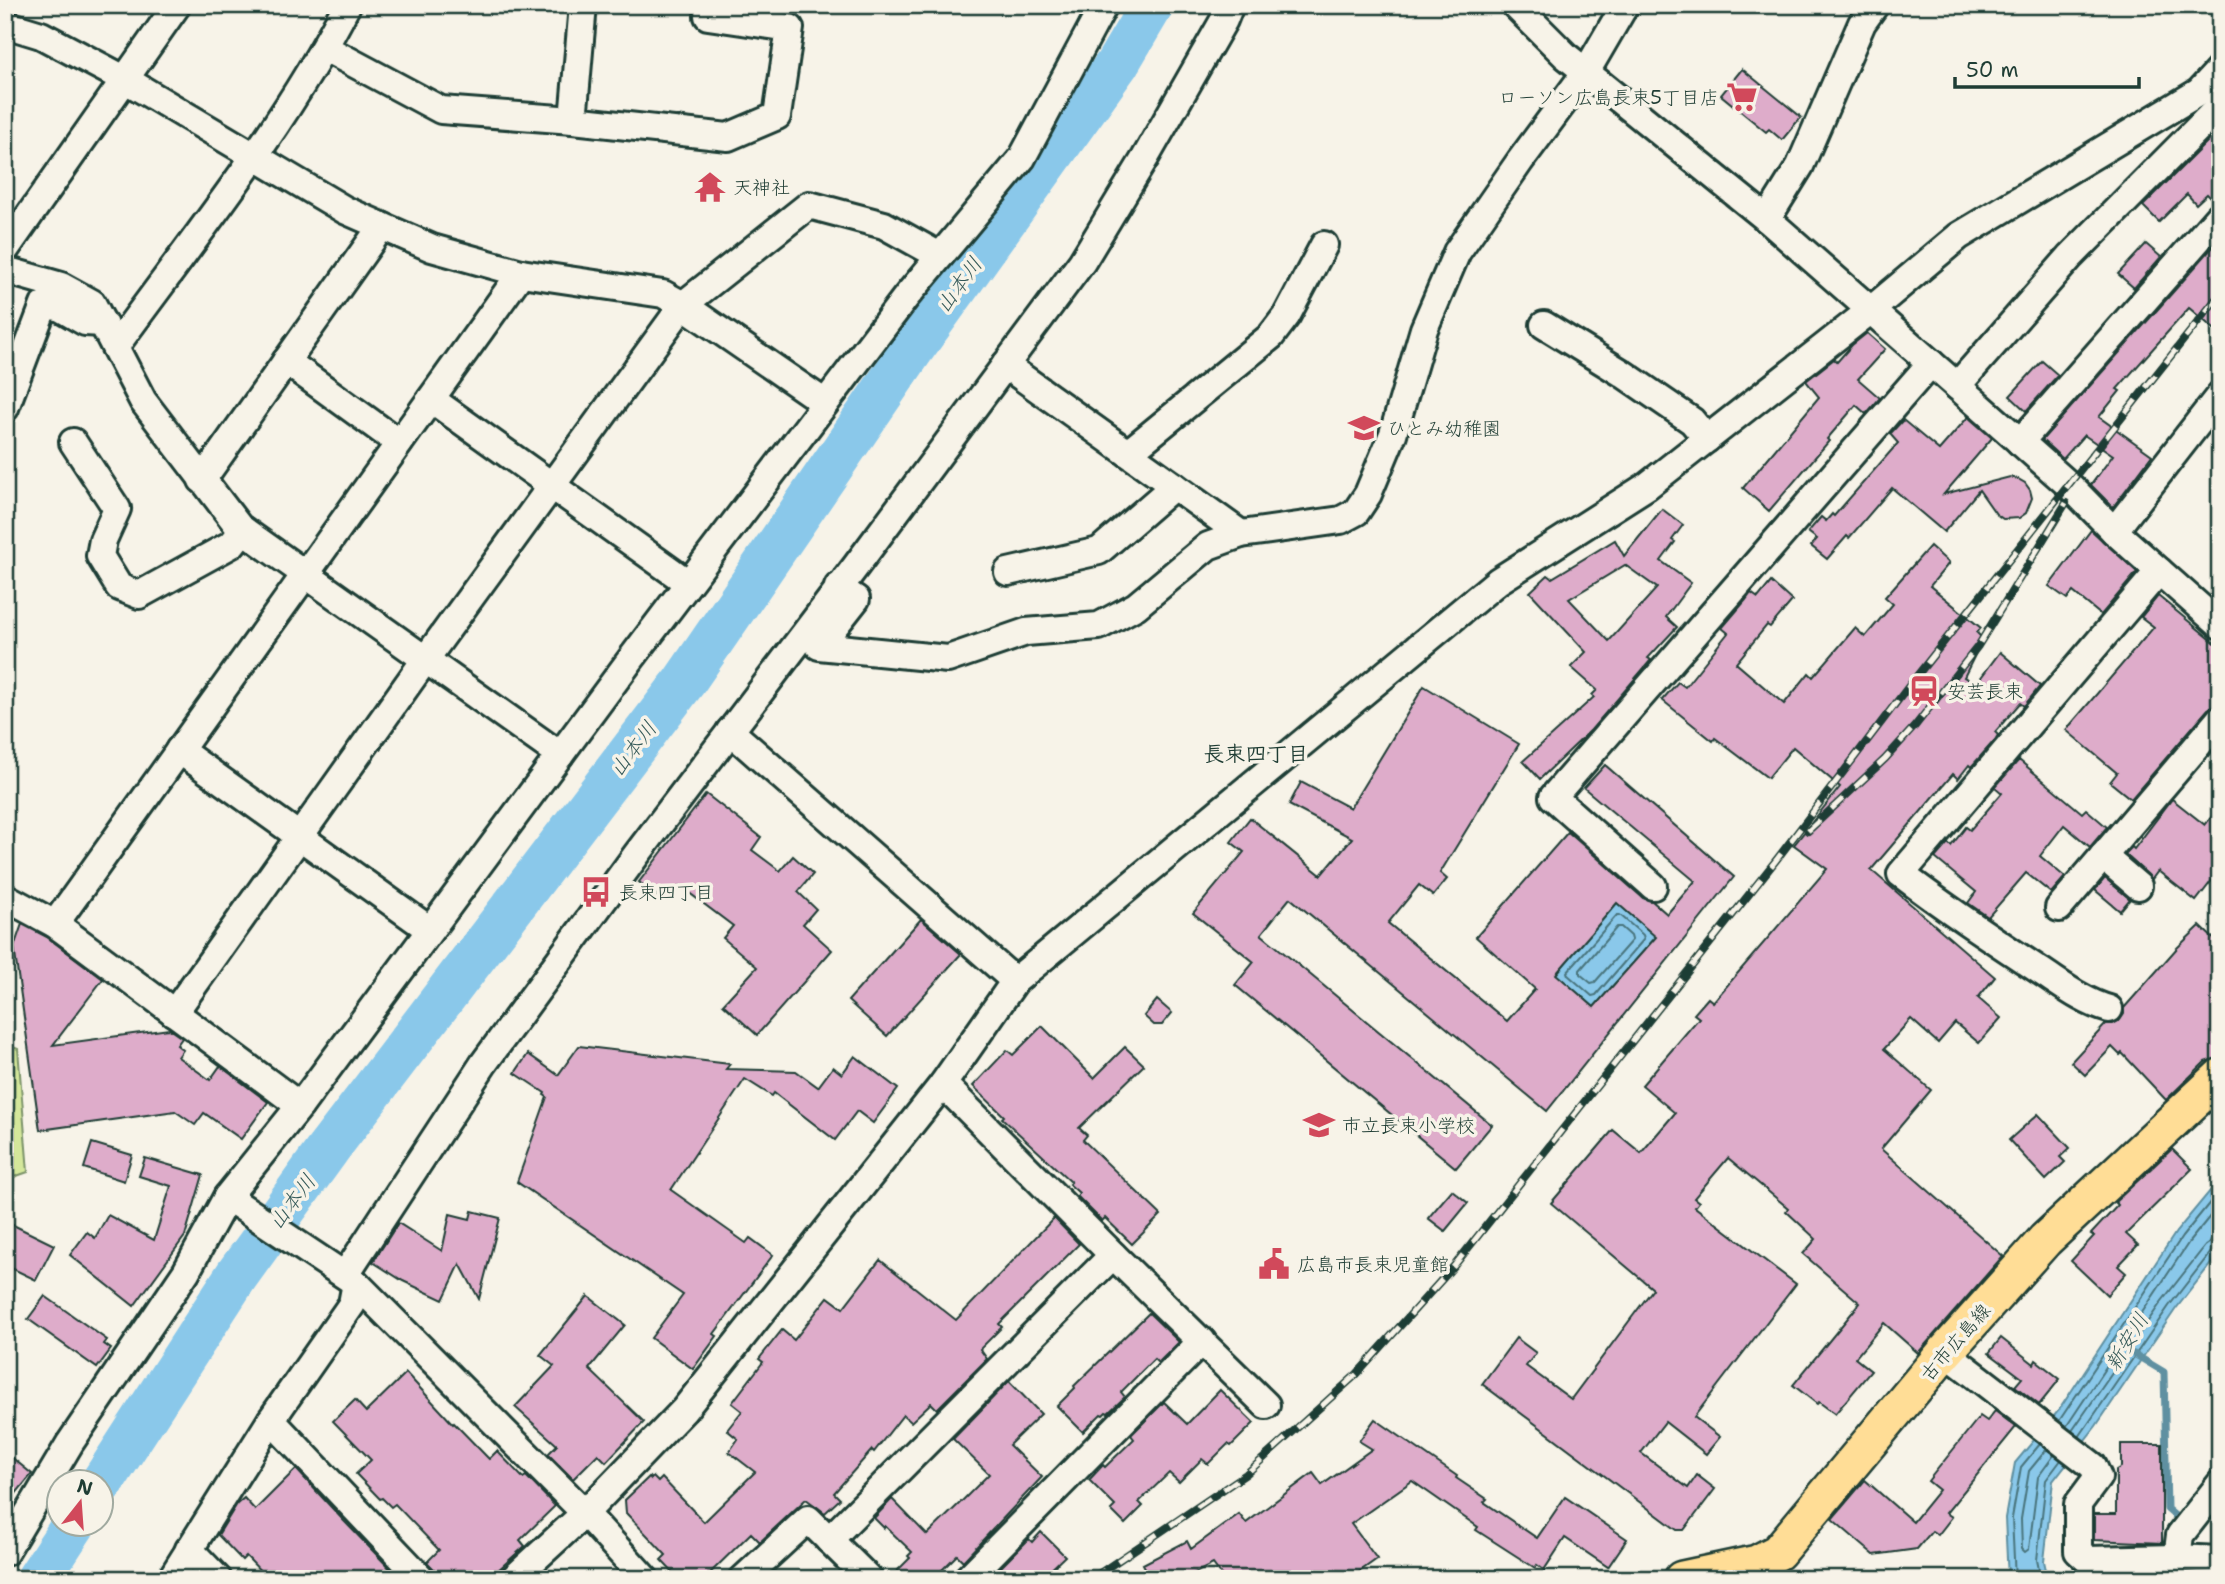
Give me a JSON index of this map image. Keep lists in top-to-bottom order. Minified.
{"streets":{"main road":["古市広島線"]},"districts":["長束四丁目"],"water":["山本川","新安川"],"places":{"supermarket":["ローソン広島長束5丁目店"],"temple":["天神社"],"school or university":["ひとみ幼稚園","市立長束小学校"],"station":["安芸長束"],"bus stop":["長束四丁目"],"public building":["広島市長束児童館"]},"scale_bar":"50 m","north":"top"}
